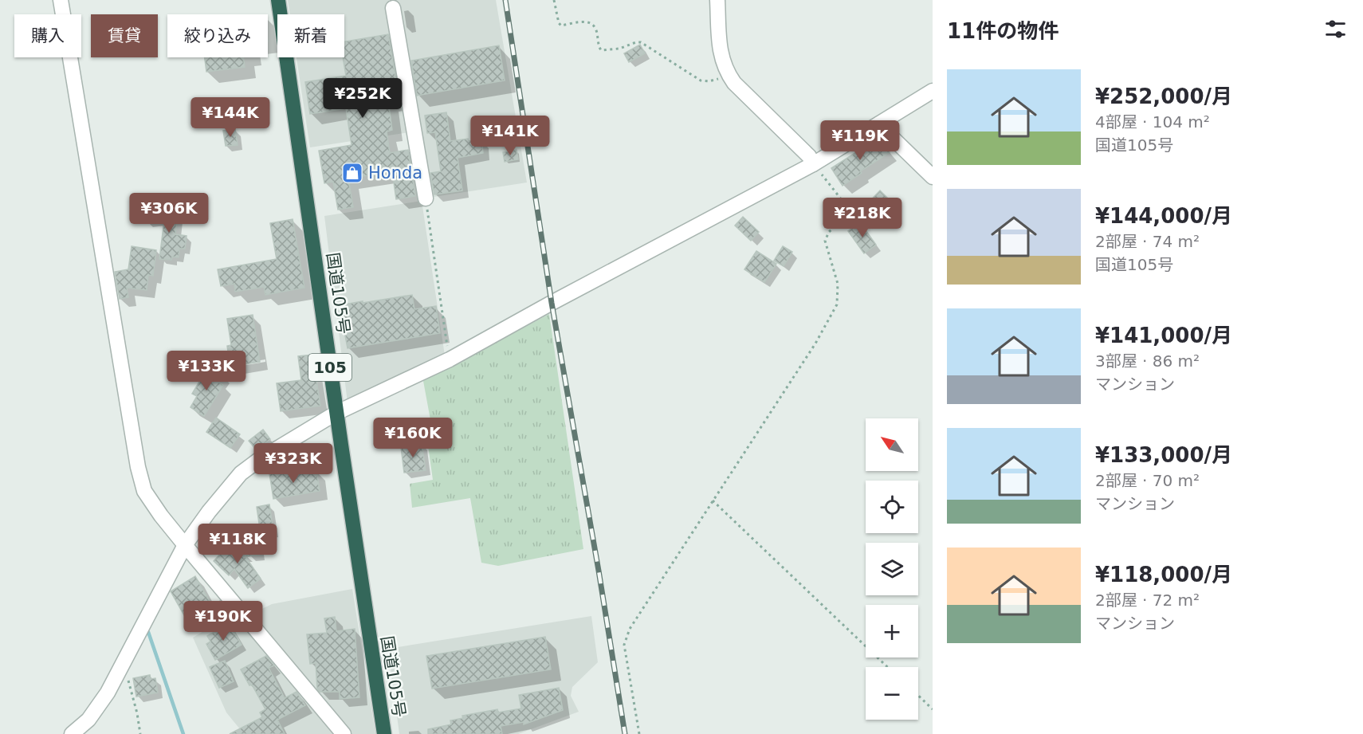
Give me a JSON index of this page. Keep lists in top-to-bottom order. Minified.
{"streets":{"highway":["国道105号","105"]},"places":{"shop":["Honda"]},"north":"top left","page":{"heading":"11件の物件","chip":["購入","賃貸","絞り込み","新着"],"list":[{"name":"¥252,000/月","note":"4部屋 · 104 m² · 国道105号"},{"name":"¥144,000/月","note":"2部屋 · 74 m² · 国道105号"},{"name":"¥141,000/月","note":"3部屋 · 86 m² · マンション"},{"name":"¥133,000/月","note":"2部屋 · 70 m² · マンション"},{"name":"¥118,000/月","note":"2部屋 · 72 m² · マンション"}],"price":["¥252K","¥144K","¥141K","¥119K","¥306K","¥218K","¥133K","¥160K","¥323K","¥118K","¥190K"],"map_buttons":["+","−"]}}
